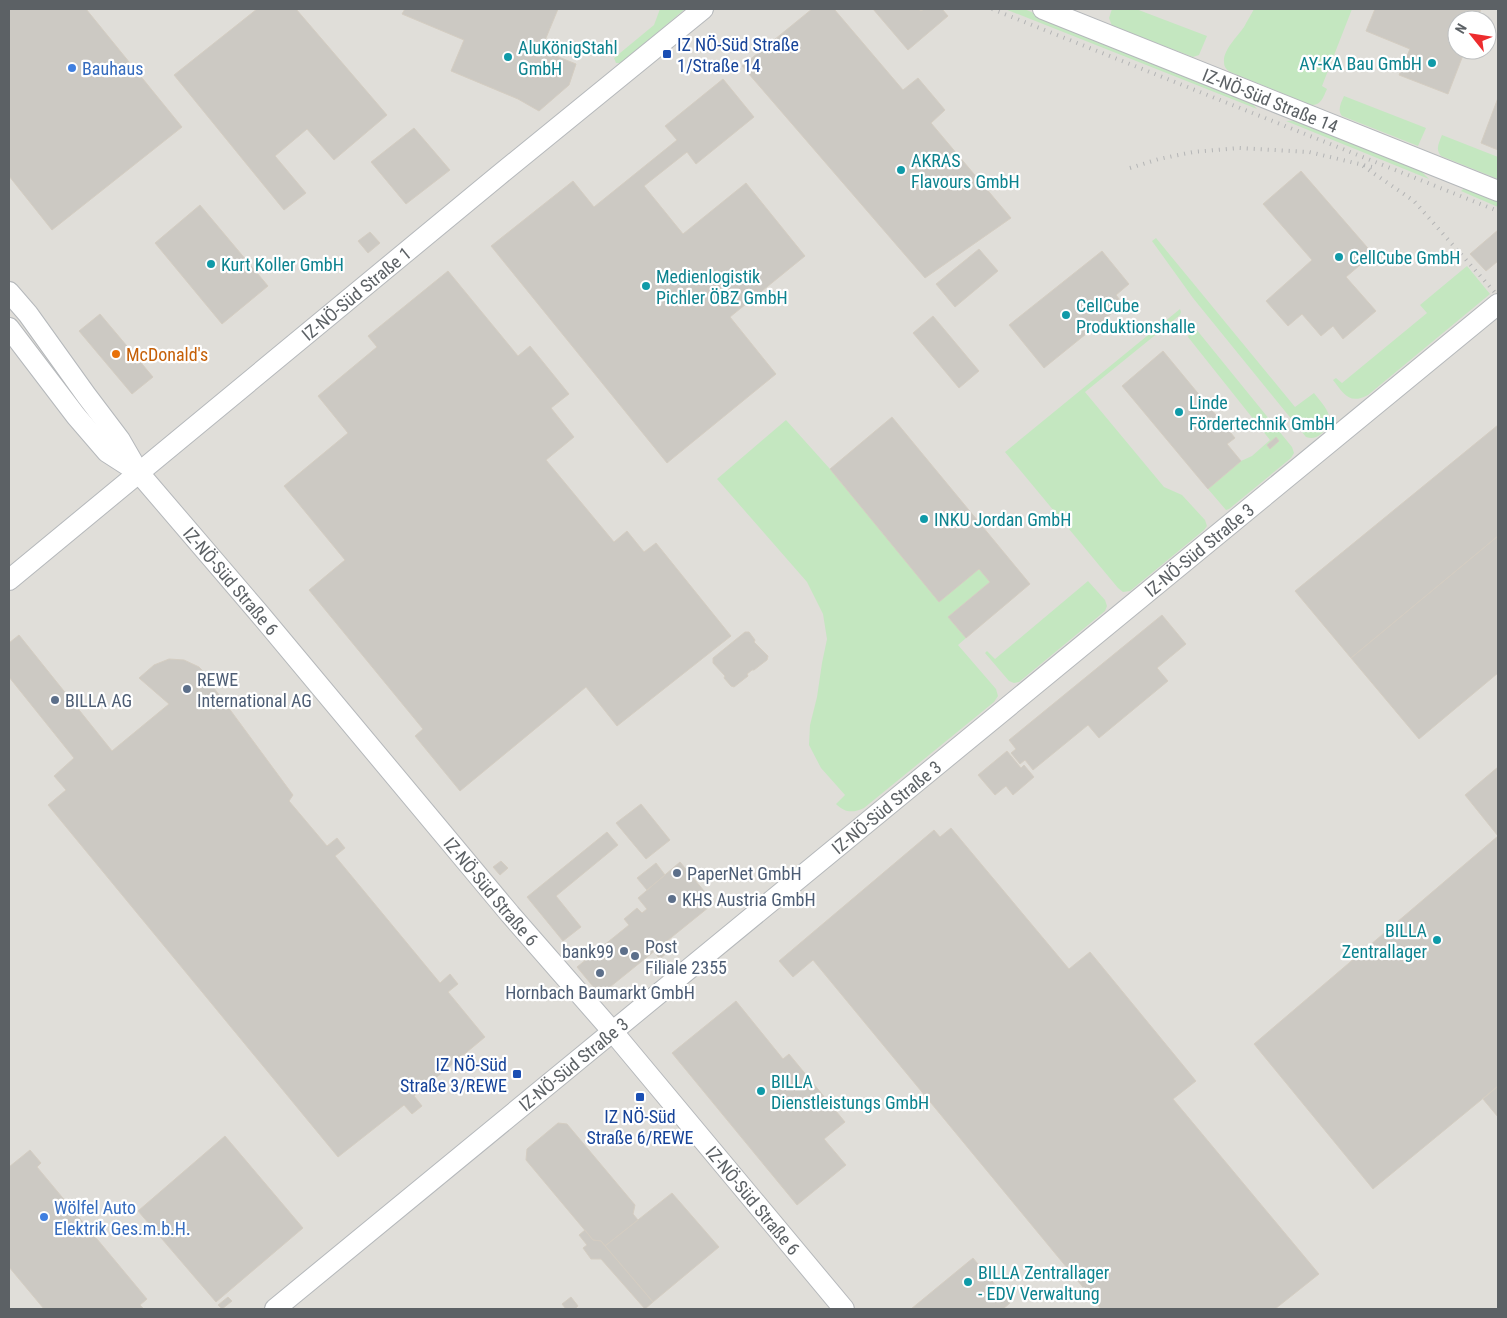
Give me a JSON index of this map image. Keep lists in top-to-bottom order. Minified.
{"streets":{"street":["IZ-NÖ-Süd Straße 14","IZ-NÖ-Süd Straße 1","IZ-NÖ-Süd Straße 3","IZ-NÖ-Süd Straße 6"]},"crossings":[["IZ-NÖ-Süd Straße 1","IZ-NÖ-Süd Straße 6"],["IZ-NÖ-Süd Straße 3","IZ-NÖ-Süd Straße 6"]],"places":{"transit":["IZ NÖ-Süd Straße 1/Straße 14","IZ NÖ-Süd Straße 3/REWE","IZ NÖ-Süd Straße 6/REWE"],"other":["AluKönigStahl GmbH","AY-KA Bau GmbH","Bauhaus","AKRAS Flavours GmbH","CellCube GmbH","Kurt Koller GmbH","Medienlogistik Pichler ÖBZ GmbH","CellCube Produktionshalle","McDonald's","Linde Fördertechnik GmbH","INKU Jordan GmbH","REWE International AG","BILLA AG","PaperNet GmbH","KHS Austria GmbH","BILLA Zentrallager","bank99","Post Filiale 2355","Hornbach Baumarkt GmbH","BILLA Dienstleistungs GmbH","Wölfel Auto Elektrik Ges.m.b.H.","BILLA Zentrallager - EDV Verwaltung"]},"north":"top left"}
